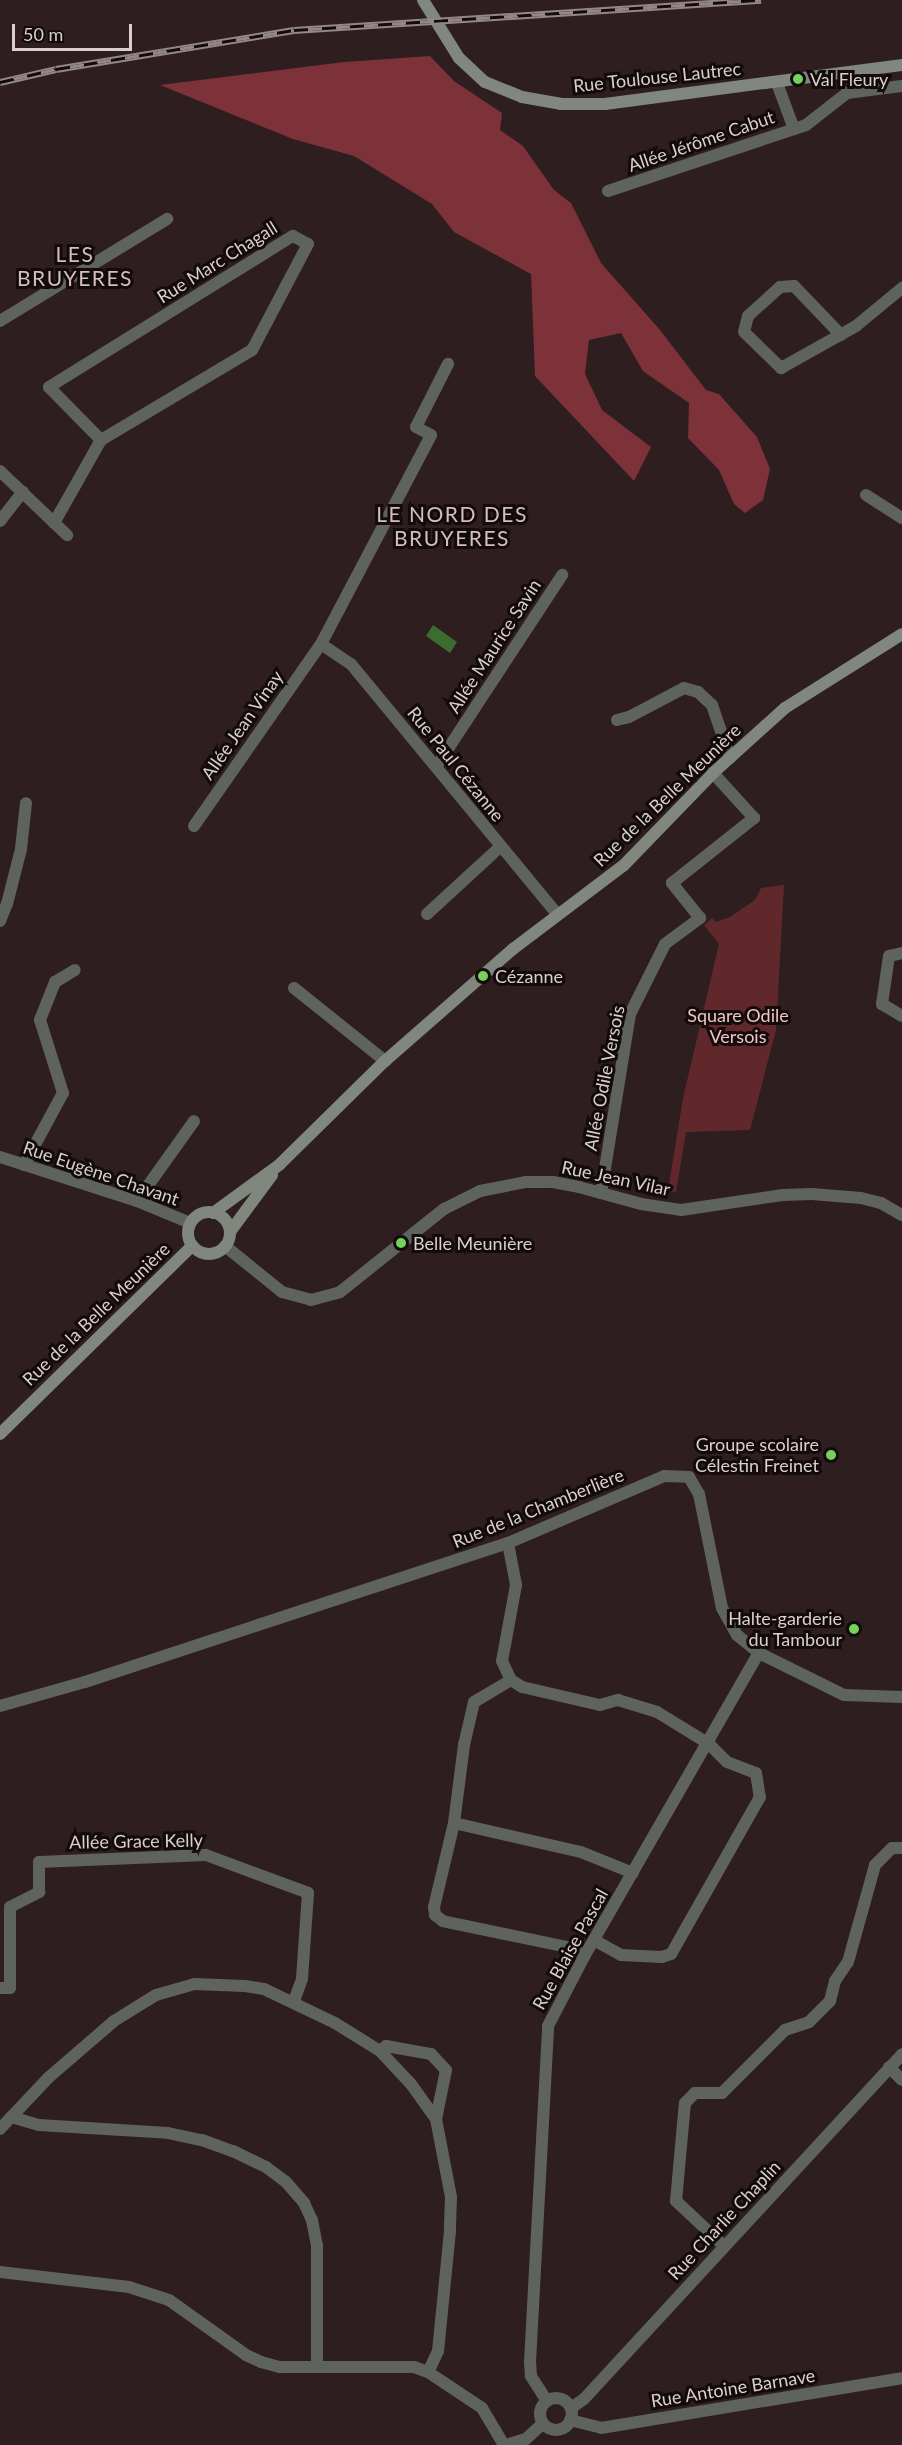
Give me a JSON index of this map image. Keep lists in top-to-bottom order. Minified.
{"streets":{"street":["Rue Toulouse Lautrec","Allée Jérôme Cabut","Rue Marc Chagall","Allée Maurice Savin","Allée Jean Vinay","Rue Paul Cézanne","Rue de la Belle Meunière","Allée Odile Versois","Rue Eugène Chavant","Rue Jean Vilar","Rue de la Chamberlière","Allée Grace Kelly","Rue Blaise Pascal","Rue Charlie Chaplin","Rue Antoine Barnave"]},"crossings":[["Rue Toulouse Lautrec","Allée Jérôme Cabut"],["Allée Maurice Savin","Rue Paul Cézanne"],["Allée Jean Vinay","Rue Paul Cézanne"],["Rue Paul Cézanne","Rue de la Belle Meunière"],["Rue de la Belle Meunière","Allée Odile Versois"],["Rue de la Belle Meunière","Rue Eugène Chavant"],["Rue de la Belle Meunière","Rue Jean Vilar"],["Allée Odile Versois","Rue Jean Vilar"],["Rue Eugène Chavant","Rue Jean Vilar"],["Rue de la Chamberlière","Rue Blaise Pascal"],["Rue Blaise Pascal","Rue Charlie Chaplin"],["Rue Blaise Pascal","Rue Antoine Barnave"],["Rue Charlie Chaplin","Rue Antoine Barnave"]],"districts":["LES BRUYERES","LE NORD DES BRUYERES"],"parks":["Square Odile Versois"],"places":["Val Fleury","Cézanne","Belle Meunière","Groupe scolaire Célestin Freinet","Halte-garderie du Tambour"],"scale_bar":"50 m"}
